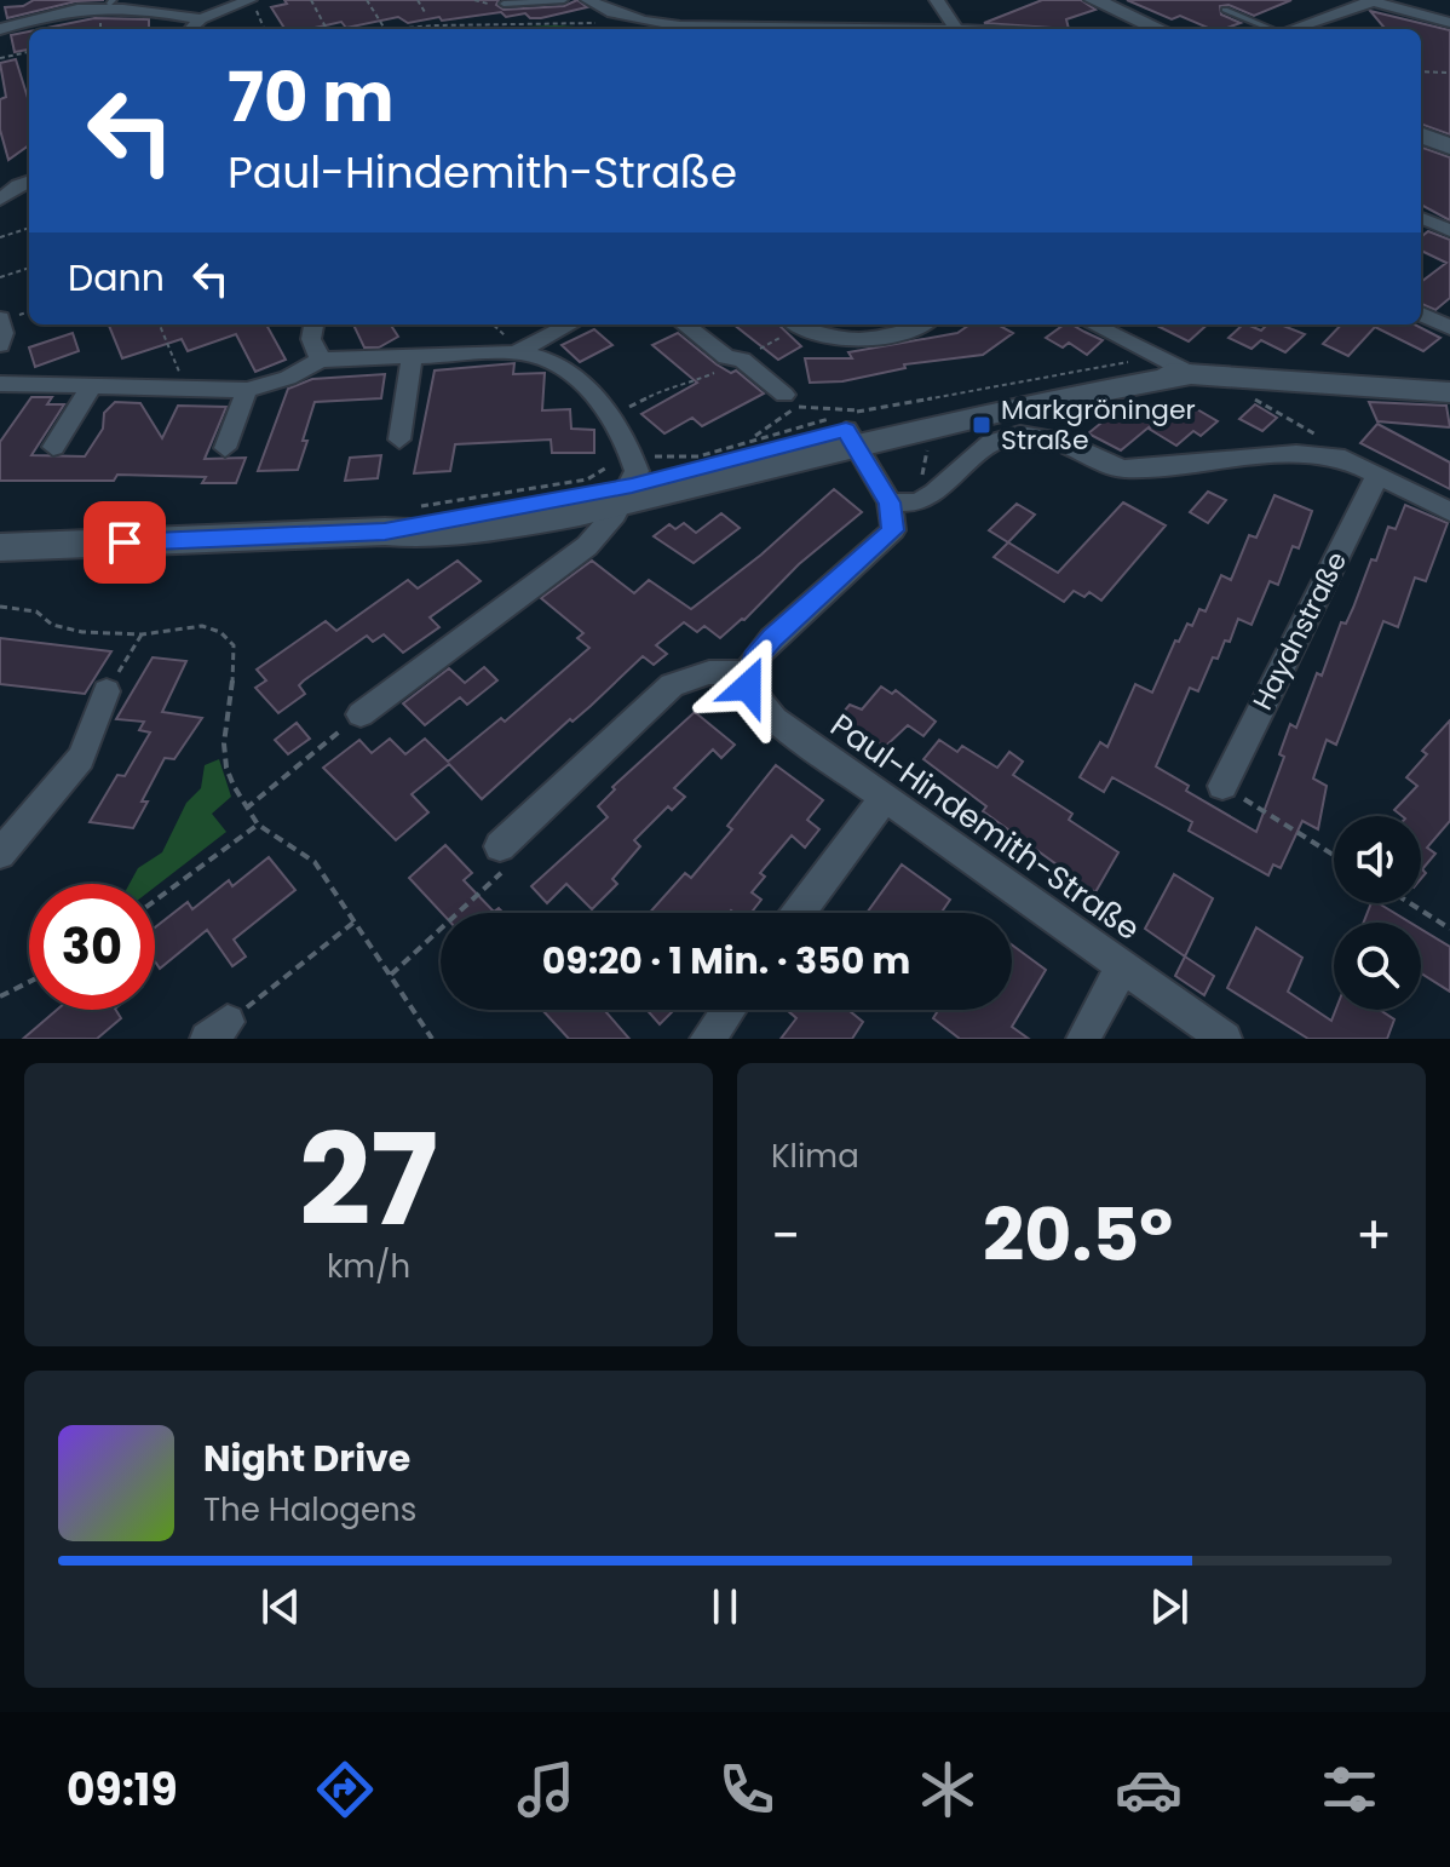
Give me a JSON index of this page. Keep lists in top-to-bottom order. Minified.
{"streets":{"street":["Haydnstraße","Paul-Hindemith-Straße"]},"places":{"transit":["Markgröninger Straße"]},"page":{"turn":["70 m","Paul-Hindemith-Straße"],"then":"Dann","limit":"30","trip":"09:20 · 1 Min. · 350 m","tile":[["27","km/h"],"Klima"],"heat":["−","20.5°","+"],"song":["Night Drive","The Halogens"],"tabs":"09:19"}}
